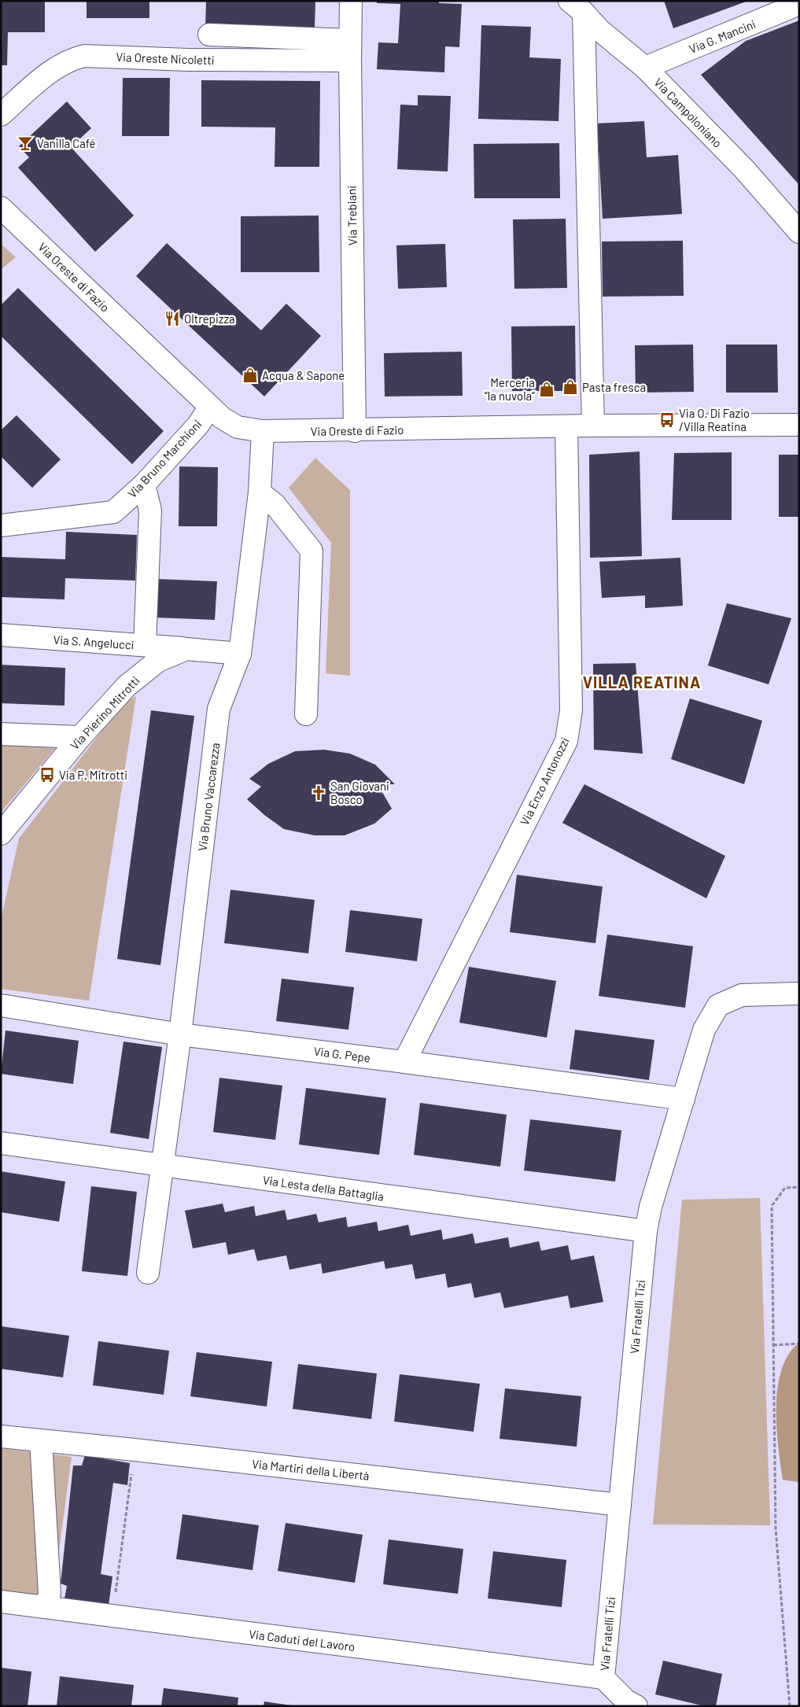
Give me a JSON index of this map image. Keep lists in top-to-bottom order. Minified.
{"streets":{"street":["Via G. Mancini","Via Oreste Nicoletti","Via Campoloniano","Via Trebiani","Via Oreste di Fazio","Via Bruno Marchioni","Via S. Angelucci","Via Pierino Mitrotti","Via Enzo Antonozzi","Via Bruno Vaccarezza","Via G. Pepe","Via Lesta della Battaglia","Via Fratelli Tizi","Via Martiri della Libertà","Via Caduti del Lavoro"]},"crossings":[["Via G. Mancini","Via Campoloniano"],["Via Oreste Nicoletti","Via Trebiani"],["Via Trebiani","Via Oreste di Fazio"],["Via Oreste di Fazio","Via Bruno Marchioni"],["Via Oreste di Fazio","Via Enzo Antonozzi"],["Via Oreste di Fazio","Via Bruno Vaccarezza"],["Via S. Angelucci","Via Pierino Mitrotti"],["Via Pierino Mitrotti","Via Bruno Vaccarezza"],["Via Enzo Antonozzi","Via G. Pepe"],["Via Bruno Vaccarezza","Via G. Pepe"],["Via Bruno Vaccarezza","Via Lesta della Battaglia"],["Via G. Pepe","Via Fratelli Tizi"],["Via Lesta della Battaglia","Via Fratelli Tizi"],["Via Fratelli Tizi","Via Martiri della Libertà"],["Via Fratelli Tizi","Via Caduti del Lavoro"]],"districts":["VILLA REATINA"],"places":{"bar":["Vanilla Café"],"restaurant":["Oltrepizza"],"shop":["Acqua & Sapone","Pasta fresca","Merceria “la nuvola”"],"bus stop":["Via O. Di Fazio /Villa Reatina","Via P. Mitrotti"],"church":["San Giovani Bosco"]}}
